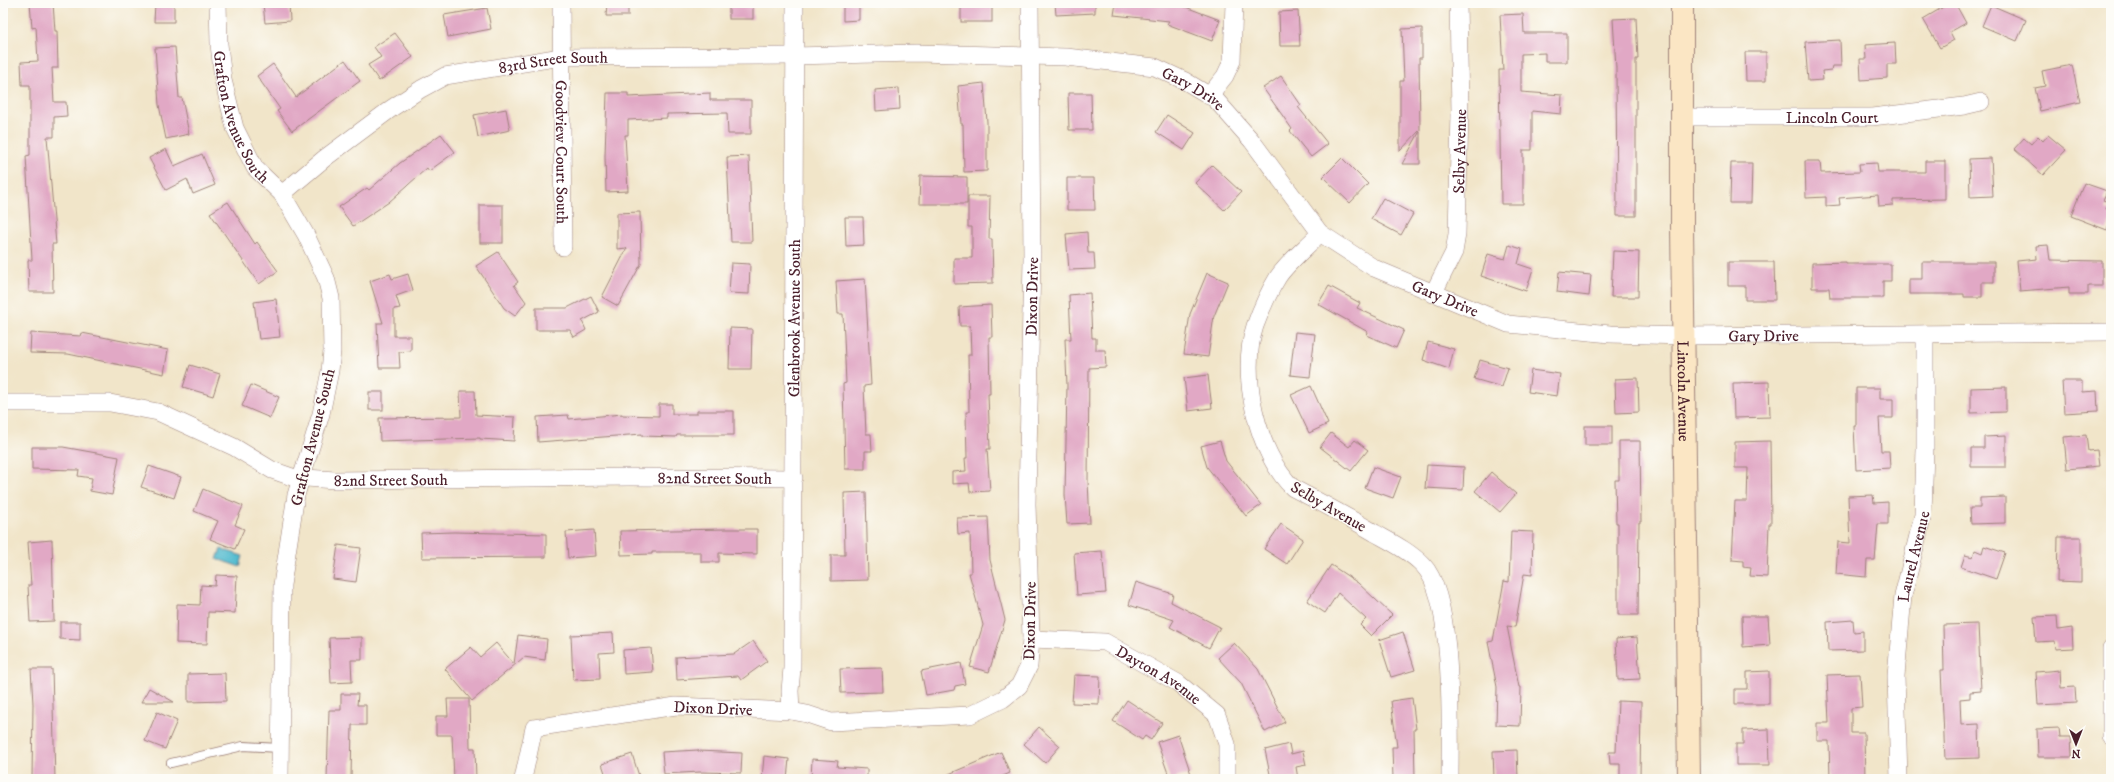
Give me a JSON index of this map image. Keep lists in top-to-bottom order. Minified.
{"streets":{"street":["83rd Street South","Gary Drive","Grafton Avenue South","Lincoln Court","Selby Avenue","Goodview Court South","Dixon Drive","Glenbrook Avenue South","Lincoln Avenue","82nd Street South","Laurel Avenue","Dayton Avenue"]},"crossings":[["83rd Street South","Gary Drive"],["83rd Street South","Grafton Avenue South"],["83rd Street South","Goodview Court South"],["83rd Street South","Glenbrook Avenue South"],["Gary Drive","Selby Avenue"],["Gary Drive","Dixon Drive"],["Gary Drive","Lincoln Avenue"],["Gary Drive","Laurel Avenue"],["Grafton Avenue South","82nd Street South"],["Lincoln Court","Lincoln Avenue"],["Dixon Drive","Glenbrook Avenue South"],["Dixon Drive","Dayton Avenue"],["Glenbrook Avenue South","82nd Street South"]],"north":"bottom"}
